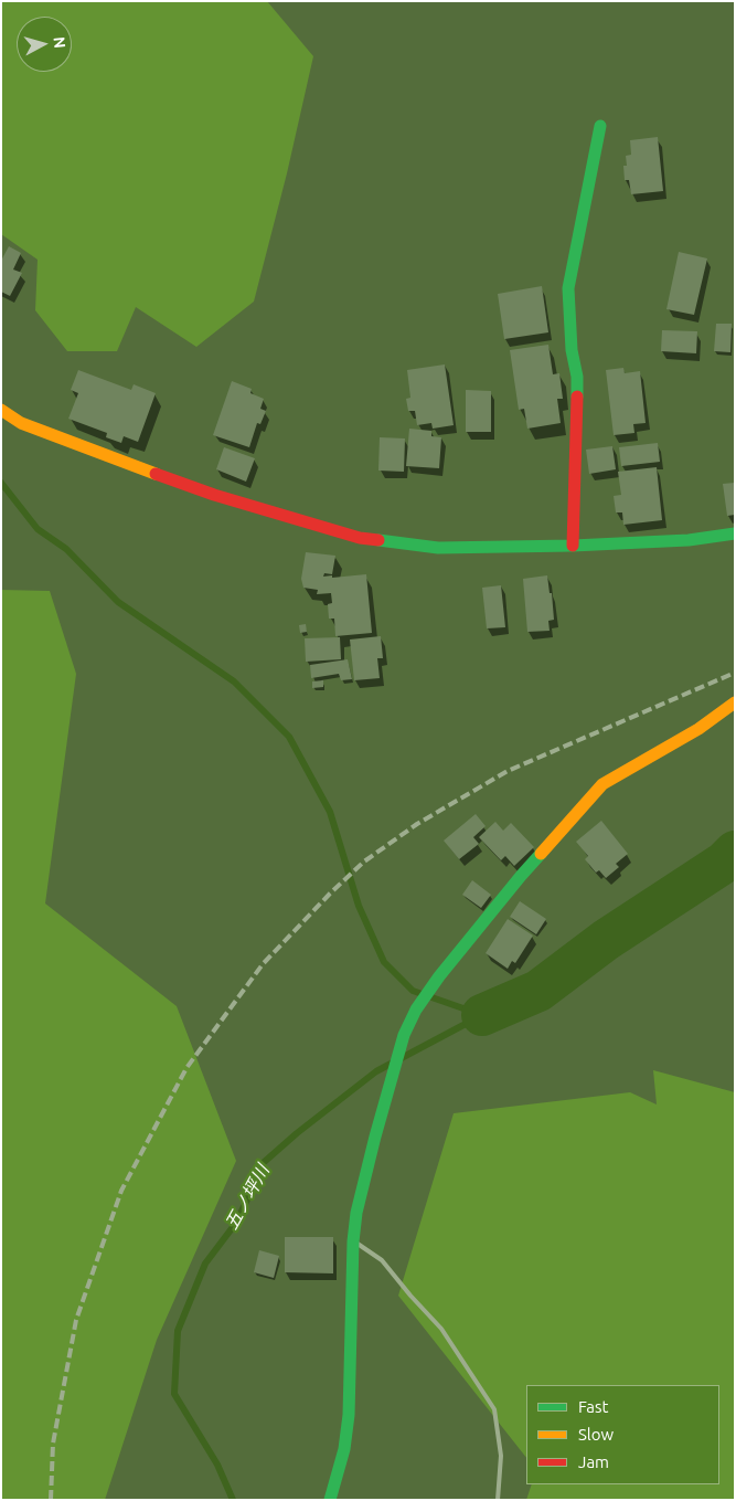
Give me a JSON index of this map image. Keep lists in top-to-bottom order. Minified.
{"water":["五ノ坪川"],"legend":["Fast","Slow","Jam"],"north":"right"}
